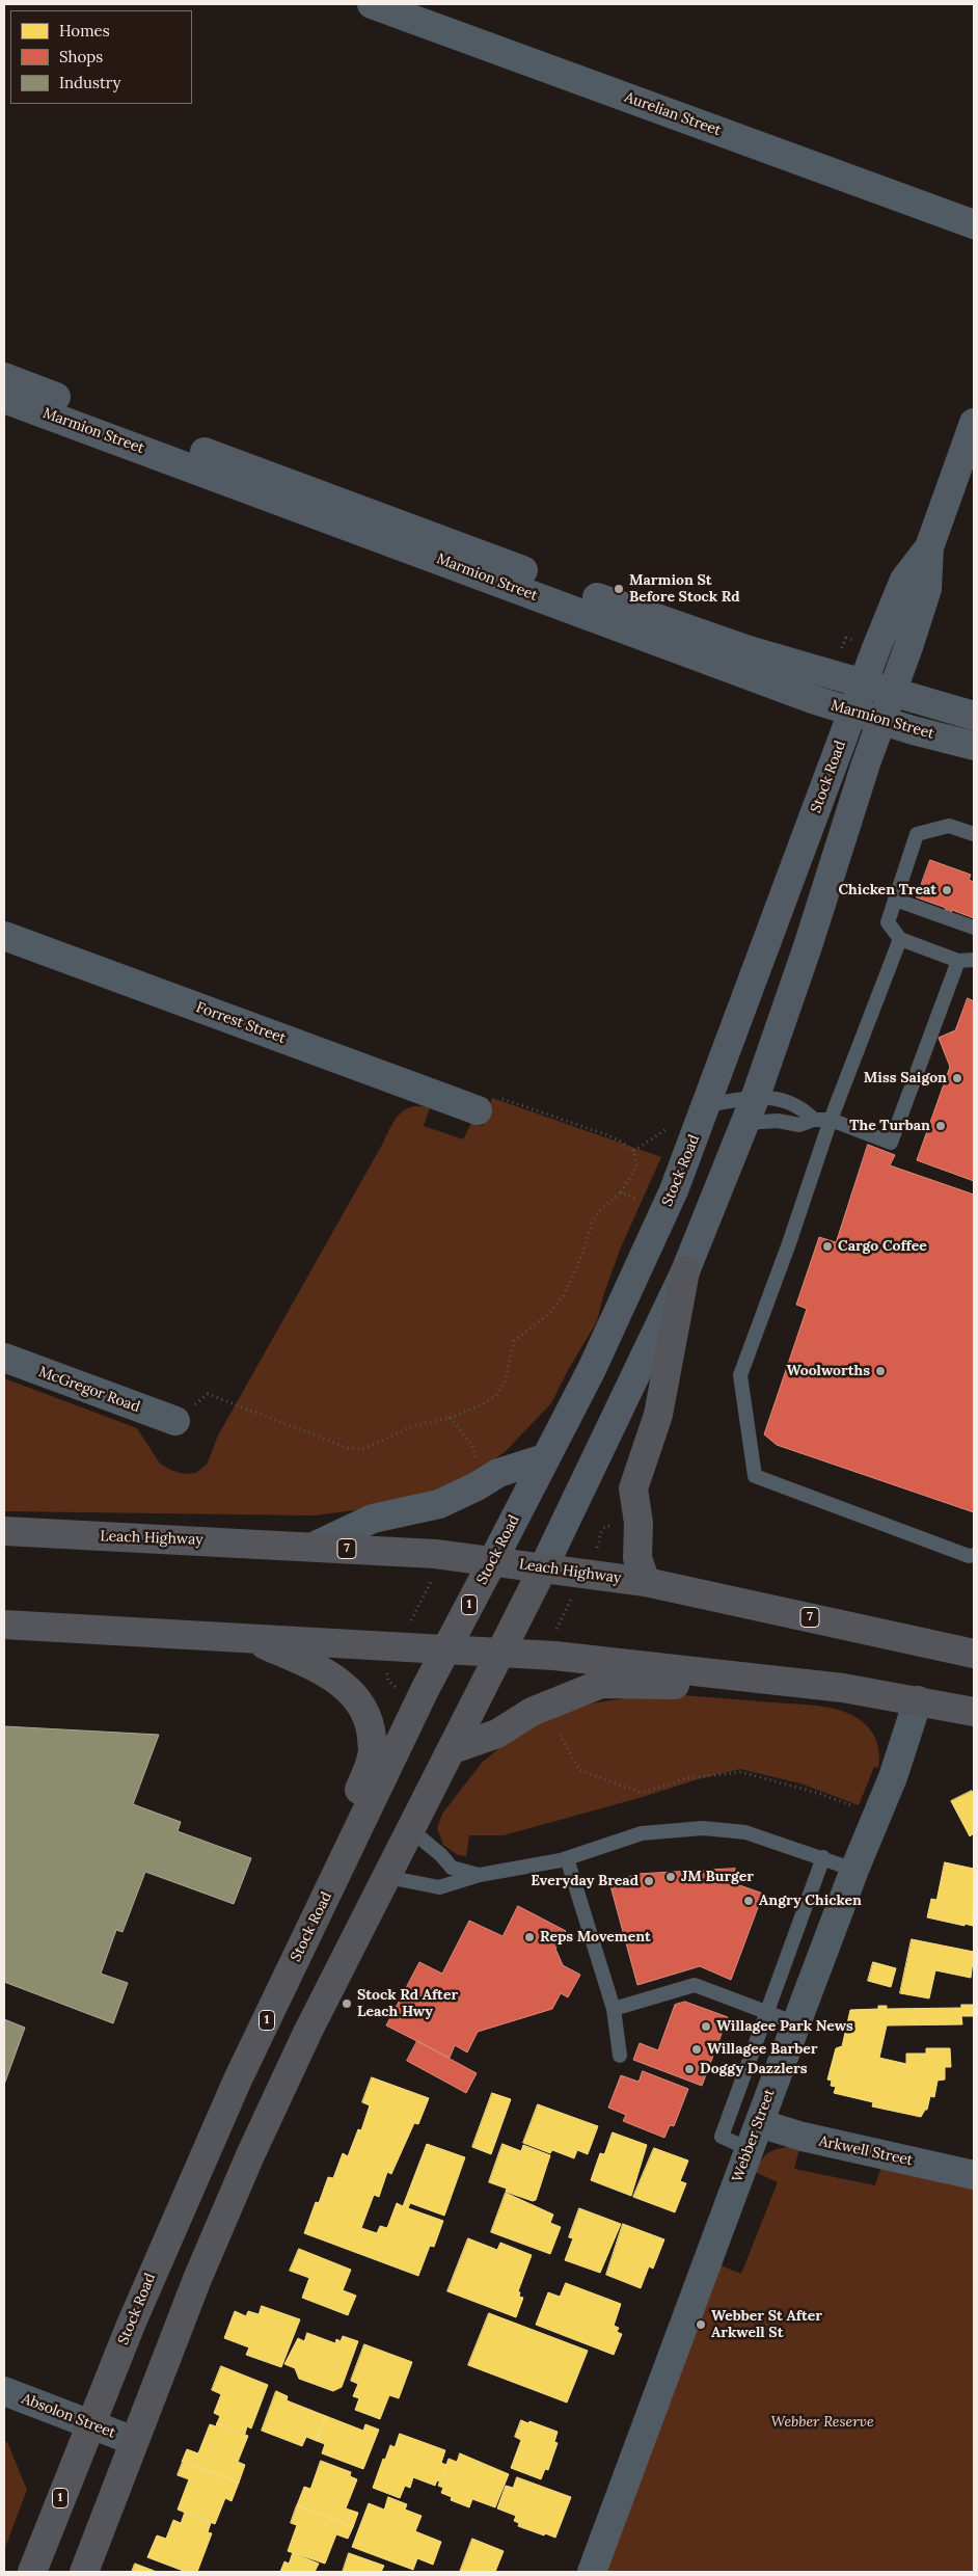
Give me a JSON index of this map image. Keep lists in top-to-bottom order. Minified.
{"streets":{"highway":["Stock Road","Leach Highway","7","1"],"main road":["Marmion Street"],"street":["Aurelian Street","Forrest Street","McGregor Road","Webber Street","Arkwell Street","Absolon Street"]},"crossings":[["Marmion Street","Stock Road"],["Stock Road","Leach Highway"],["Stock Road","Absolon Street"],["Webber Street","Arkwell Street"]],"parks":["Webber Reserve"],"places":["Marmion St Before Stock Rd","Chicken Treat","Miss Saigon","The Turban","Cargo Coffee","Woolworths","JM Burger","Everyday Bread","Angry Chicken","Reps Movement","Stock Rd After Leach Hwy","Willagee Park News","Willagee Barber","Doggy Dazzlers","Webber St After Arkwell St"],"legend":["Homes","Shops","Industry"]}
